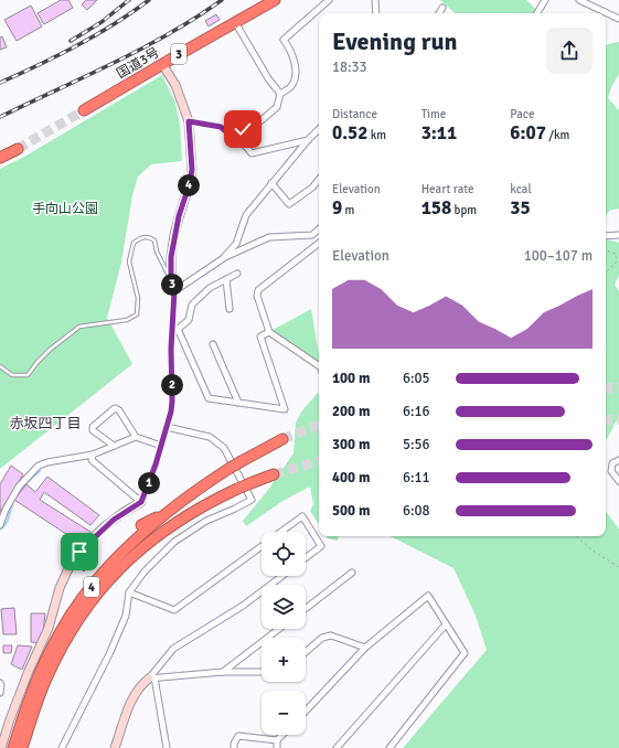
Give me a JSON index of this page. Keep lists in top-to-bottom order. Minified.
{"streets":{"highway":["3","国道3号","4"]},"districts":["赤坂四丁目"],"parks":["手向山公園"],"page":{"heading":["Evening run","18:33"],"stats":[["Distance","0.52 km"],["Time","3:11"],["Pace","6:07 /km"],["Elevation","9 m"],["Heart rate","158 bpm"],["kcal","35"]],"pins":["4","3","2","1"],"chart":["Elevation","100–107 m"],"list":[{"name":"100 m","note":"6:05"},{"name":"200 m","note":"6:16"},{"name":"300 m","note":"5:56"},{"name":"400 m","note":"6:11"},{"name":"500 m","note":"6:08"}],"map_buttons":["+","−"]}}
